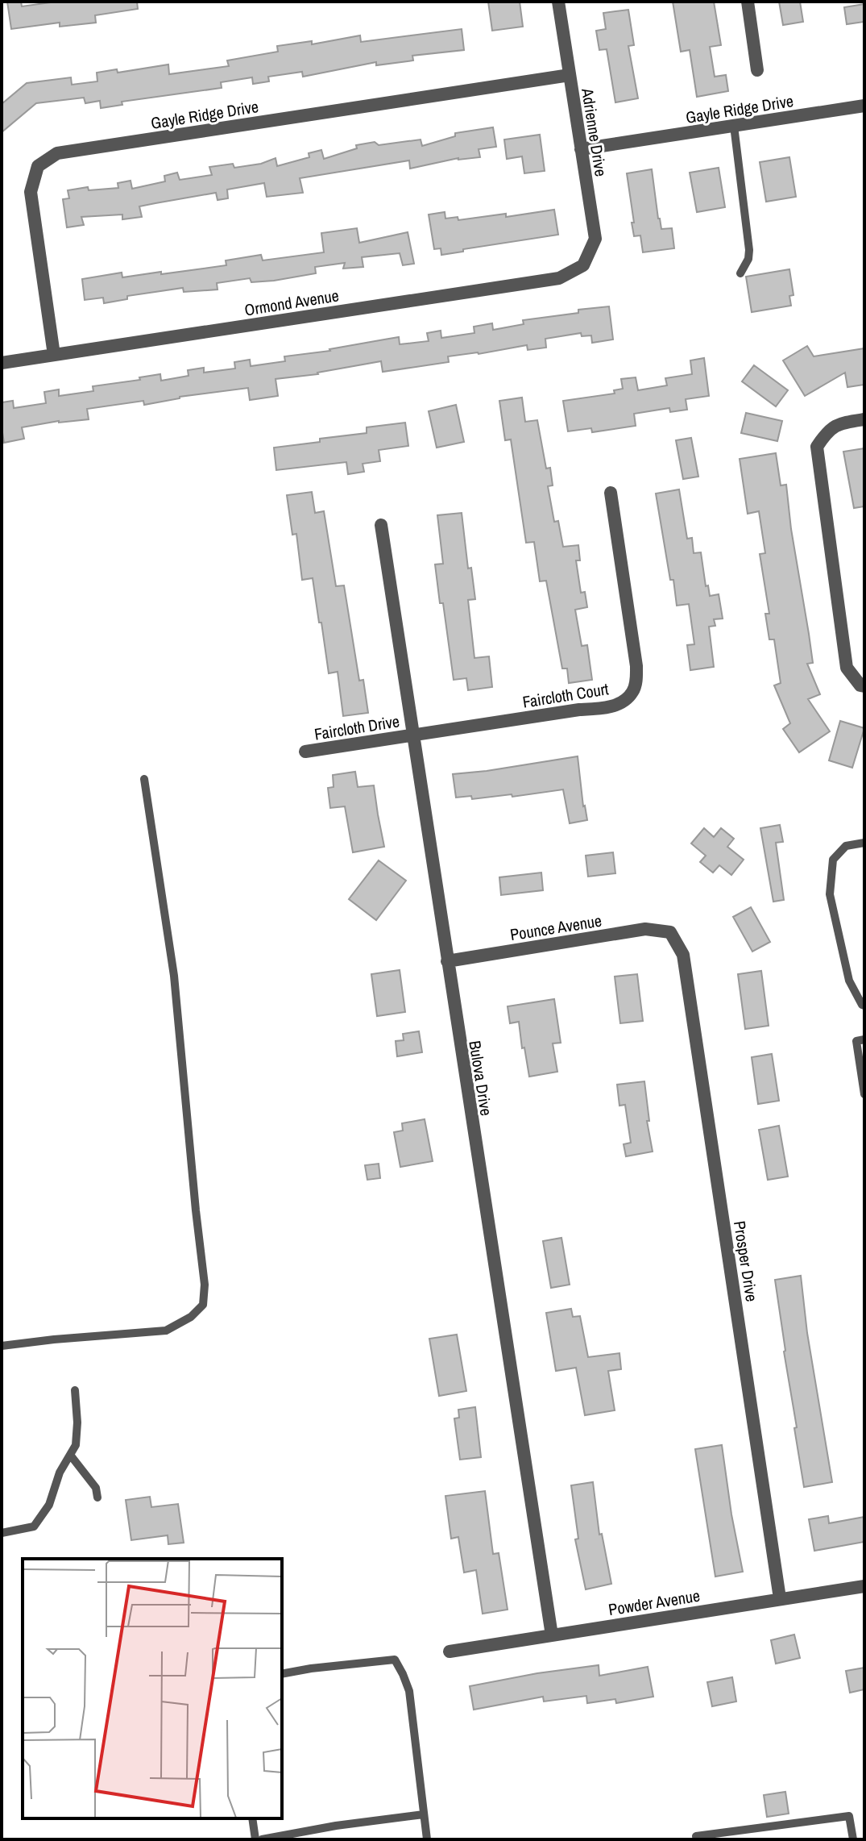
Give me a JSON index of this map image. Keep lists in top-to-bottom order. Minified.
{"streets":{"street":["Gayle Ridge Drive","Adrienne Drive","Ormond Avenue","Faircloth Court","Faircloth Drive","Pounce Avenue","Bulova Drive","Prosper Drive","Powder Avenue"]},"crossings":[["Gayle Ridge Drive","Adrienne Drive"],["Gayle Ridge Drive","Ormond Avenue"],["Adrienne Drive","Ormond Avenue"],["Faircloth Court","Faircloth Drive"],["Faircloth Court","Bulova Drive"],["Faircloth Drive","Bulova Drive"],["Pounce Avenue","Bulova Drive"],["Pounce Avenue","Prosper Drive"],["Bulova Drive","Powder Avenue"],["Prosper Drive","Powder Avenue"]]}
